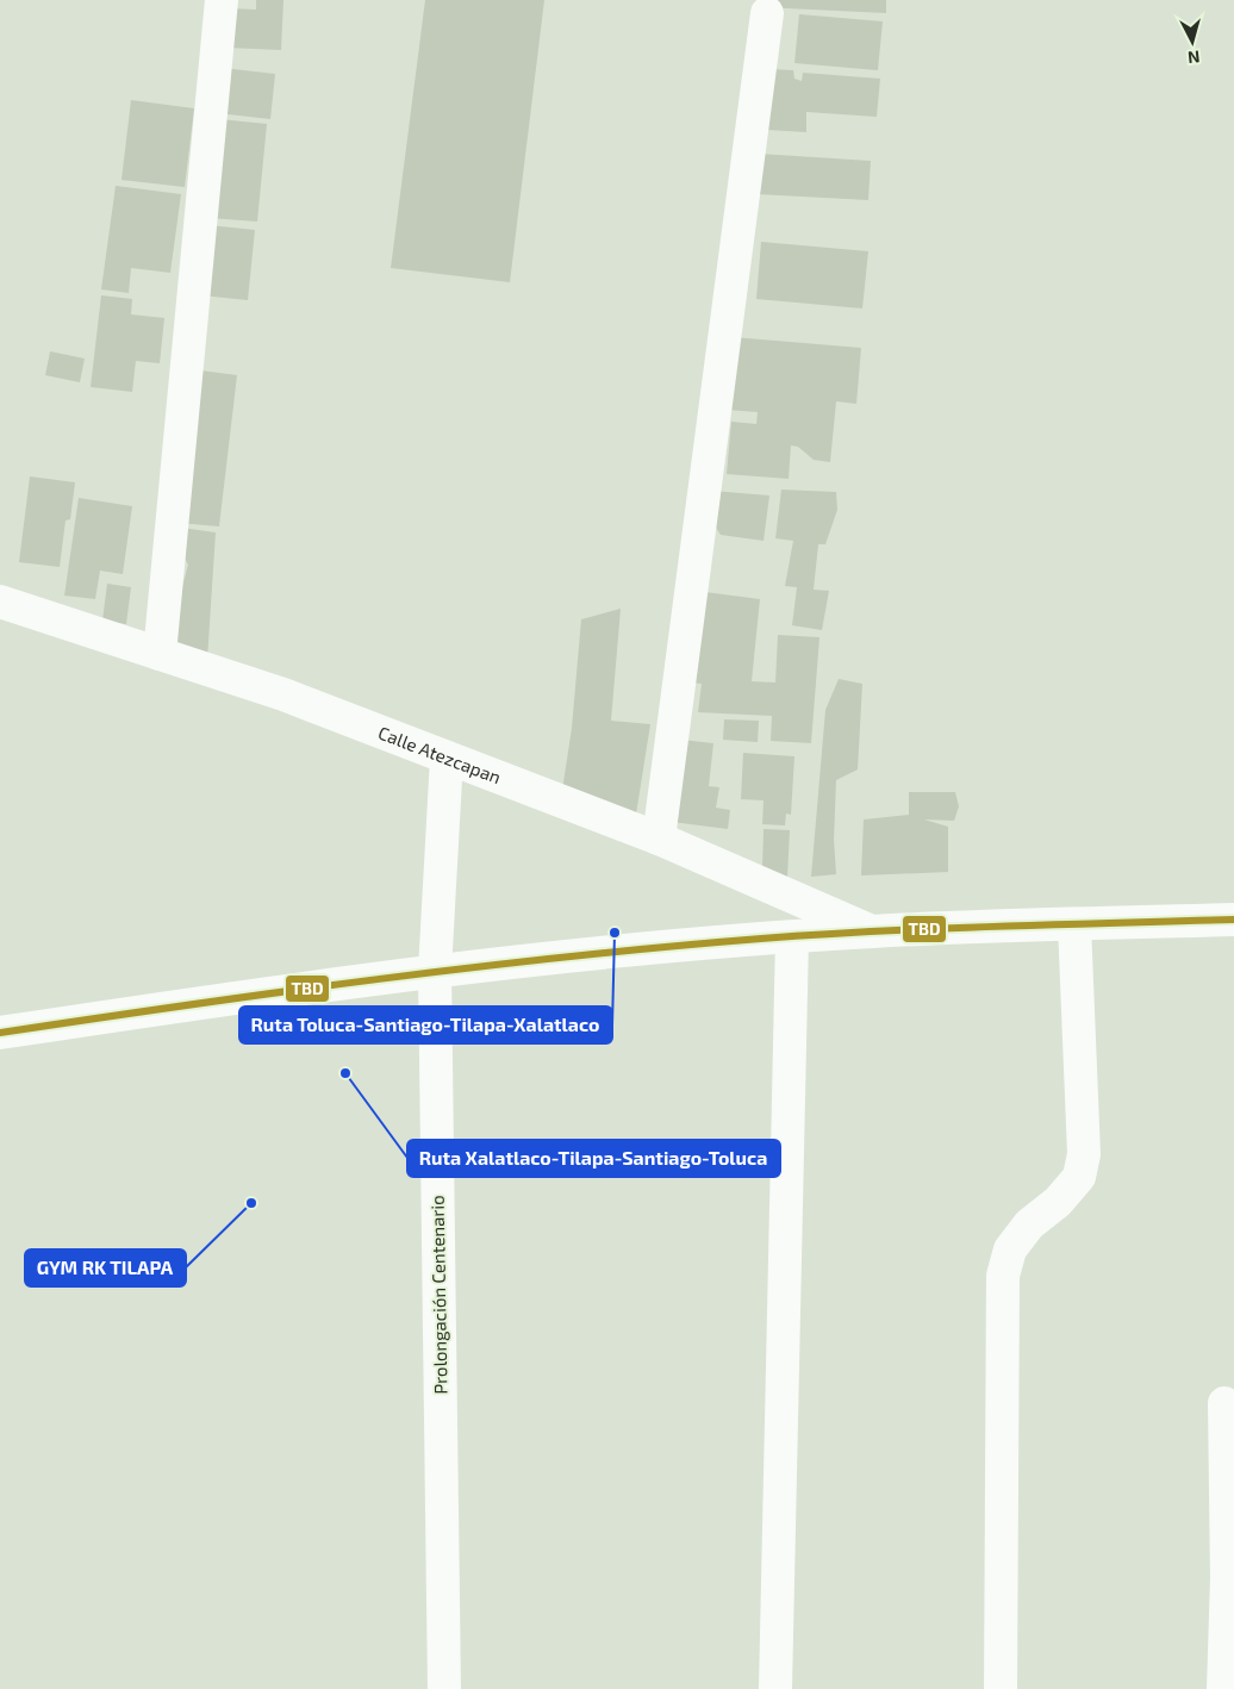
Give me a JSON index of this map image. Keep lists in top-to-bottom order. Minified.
{"streets":{"street":["Calle Atezcapan","Prolongación Centenario"]},"crossings":[["Calle Atezcapan","Prolongación Centenario"]],"places":["Ruta Toluca-Santiago-Tilapa-Xalatlaco","Ruta Xalatlaco-Tilapa-Santiago-Toluca","GYM RK TILAPA"],"lines":["transit line TBD"],"north":"bottom"}
